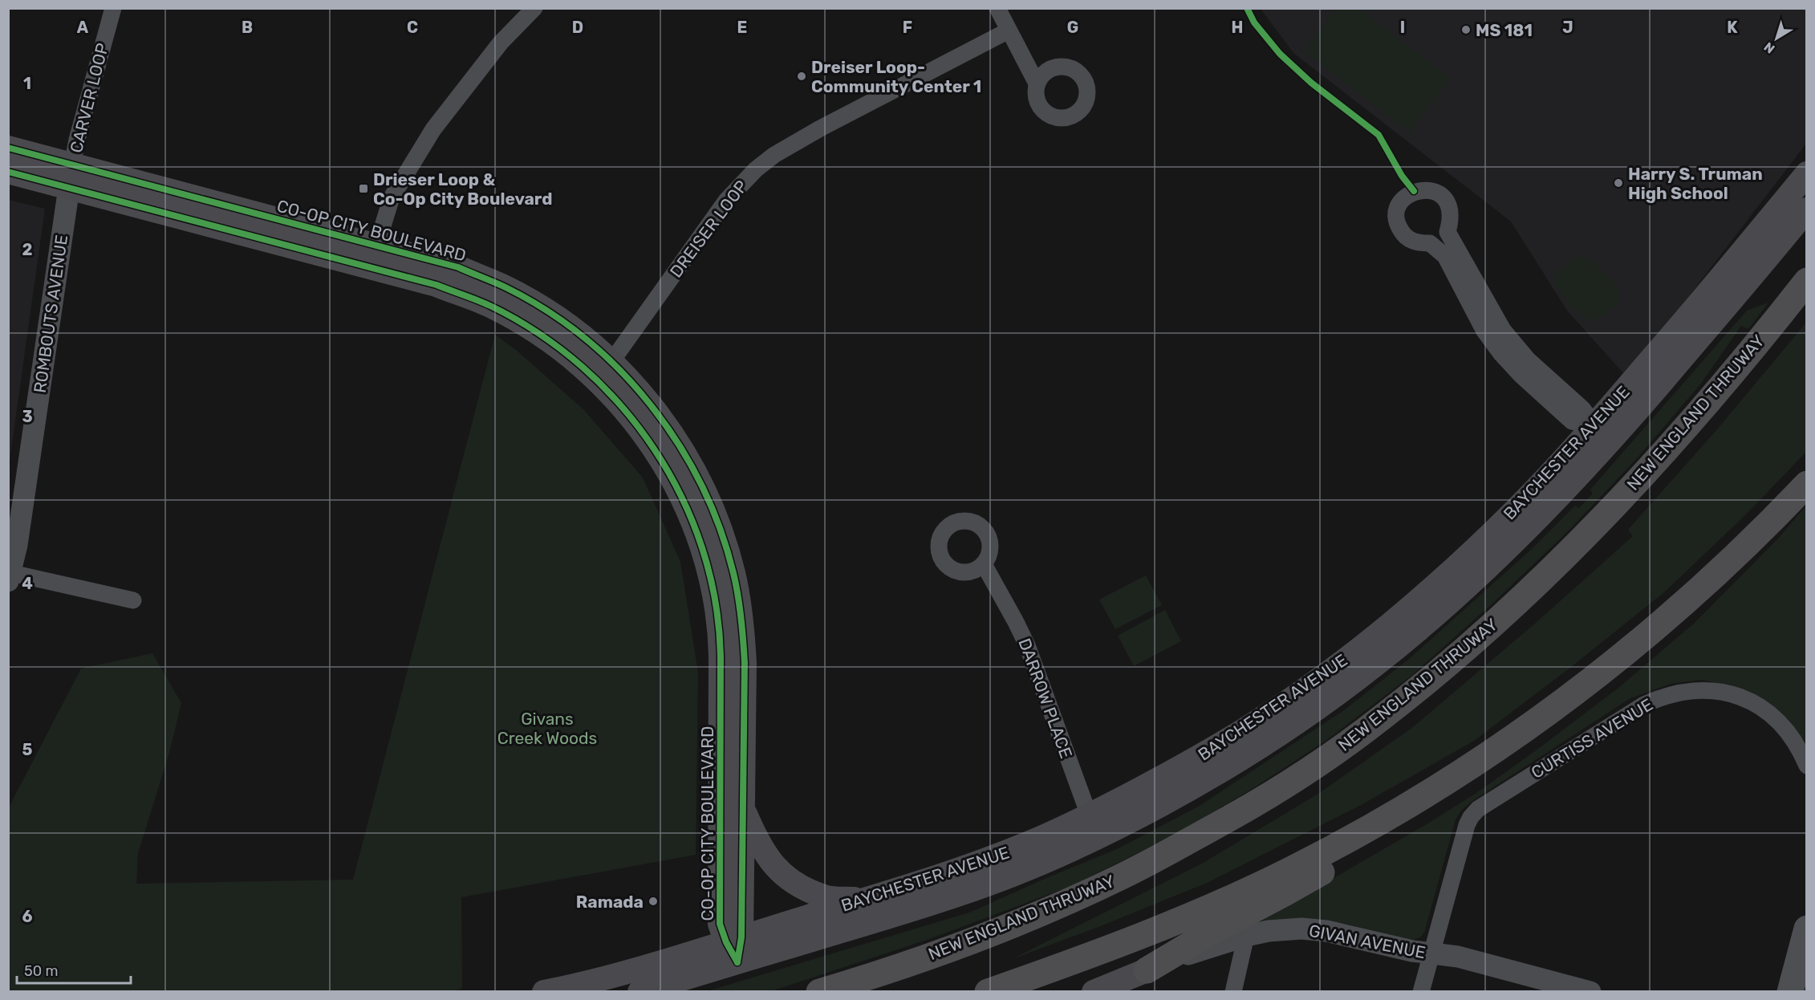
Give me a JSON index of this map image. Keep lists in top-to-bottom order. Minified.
{"streets":{"highway":["NEW ENGLAND THRUWAY"],"main road":["CO-OP CITY BOULEVARD","BAYCHESTER AVENUE"],"street":["CARVER LOOP","DREISER LOOP","ROMBOUTS AVENUE","DARROW PLACE","CURTISS AVENUE","GIVAN AVENUE"]},"crossings":[["CARVER LOOP","CO-OP CITY BOULEVARD"],["CARVER LOOP","ROMBOUTS AVENUE"],["DREISER LOOP","CO-OP CITY BOULEVARD"],["CO-OP CITY BOULEVARD","ROMBOUTS AVENUE"],["CO-OP CITY BOULEVARD","BAYCHESTER AVENUE"],["BAYCHESTER AVENUE","DARROW PLACE"],["CURTISS AVENUE","GIVAN AVENUE"]],"parks":["Givans Creek Woods"],"places":{"other":["MS 181","Dreiser Loop- Community Center 1","Harry S. Truman High School","Ramada"],"transit":["Drieser Loop & Co-Op City Boulevard"]},"scale_bar":"50 m","north":"bottom left","grid":{"columns":["A","B","C","D","E","F","G","H","I","J","K"],"rows":["1","2","3","4","5","6"]}}
